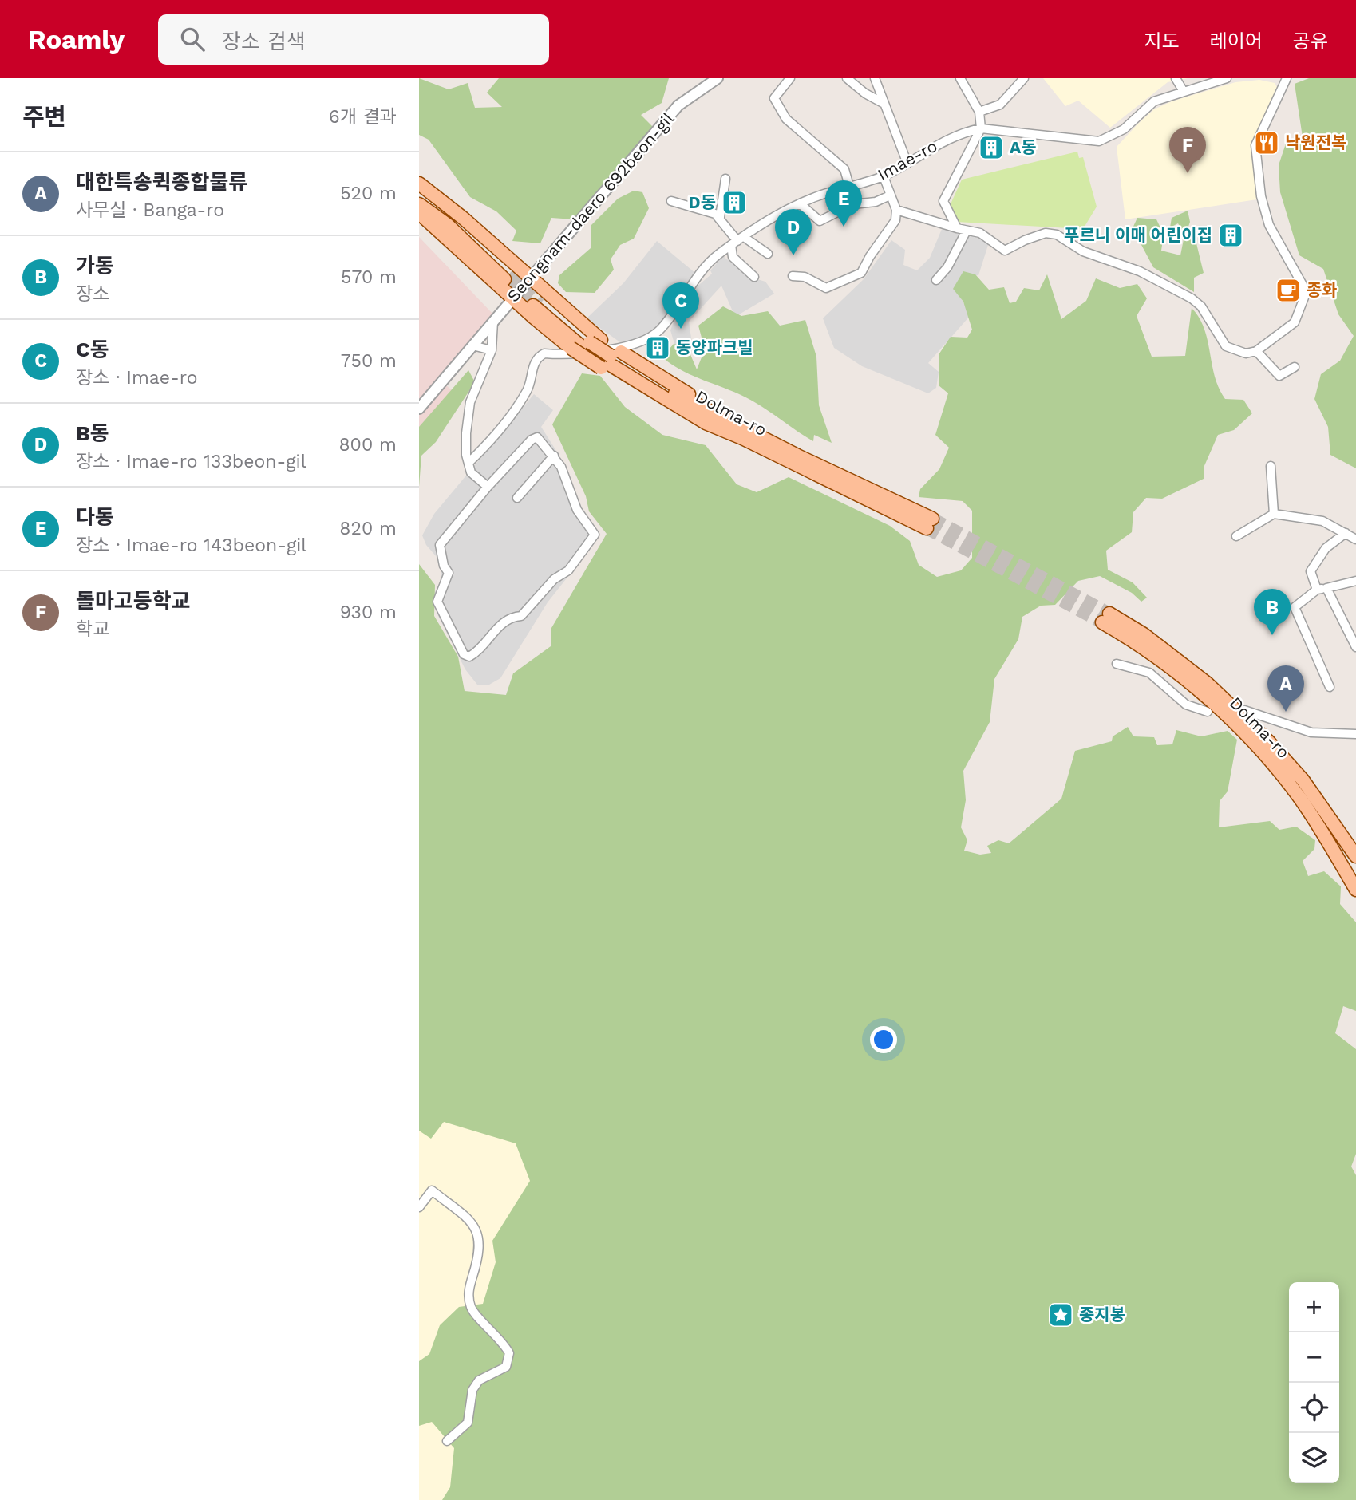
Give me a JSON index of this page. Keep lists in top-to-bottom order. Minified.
{"streets":{"main road":["Dolma-ro"],"street":["Imae-ro","Seongnam-daero 692beon-gil"]},"places":{"restaurant":["낙원전복"],"building":["A동","D동","푸르니 이매 어린이집","동양파크빌"],"cafe":["종화"],"place":["종지봉"]},"page":{"header":"Roamly","search":"장소 검색","nav":["지도","레이어","공유"],"heading":["주변","6개 결과"],"pins":["F","E","D","C","B","A"],"list":[{"mark":"A","name":"대한특송퀵종합물류","note":"사무실 · Banga-ro","value":"520 m"},{"mark":"B","name":"가동","note":"장소","value":"570 m"},{"mark":"C","name":"C동","note":"장소 · Imae-ro","value":"750 m"},{"mark":"D","name":"B동","note":"장소 · Imae-ro 133beon-gil","value":"800 m"},{"mark":"E","name":"다동","note":"장소 · Imae-ro 143beon-gil","value":"820 m"},{"mark":"F","name":"돌마고등학교","note":"학교","value":"930 m"}],"map_buttons":["+","−"]}}
